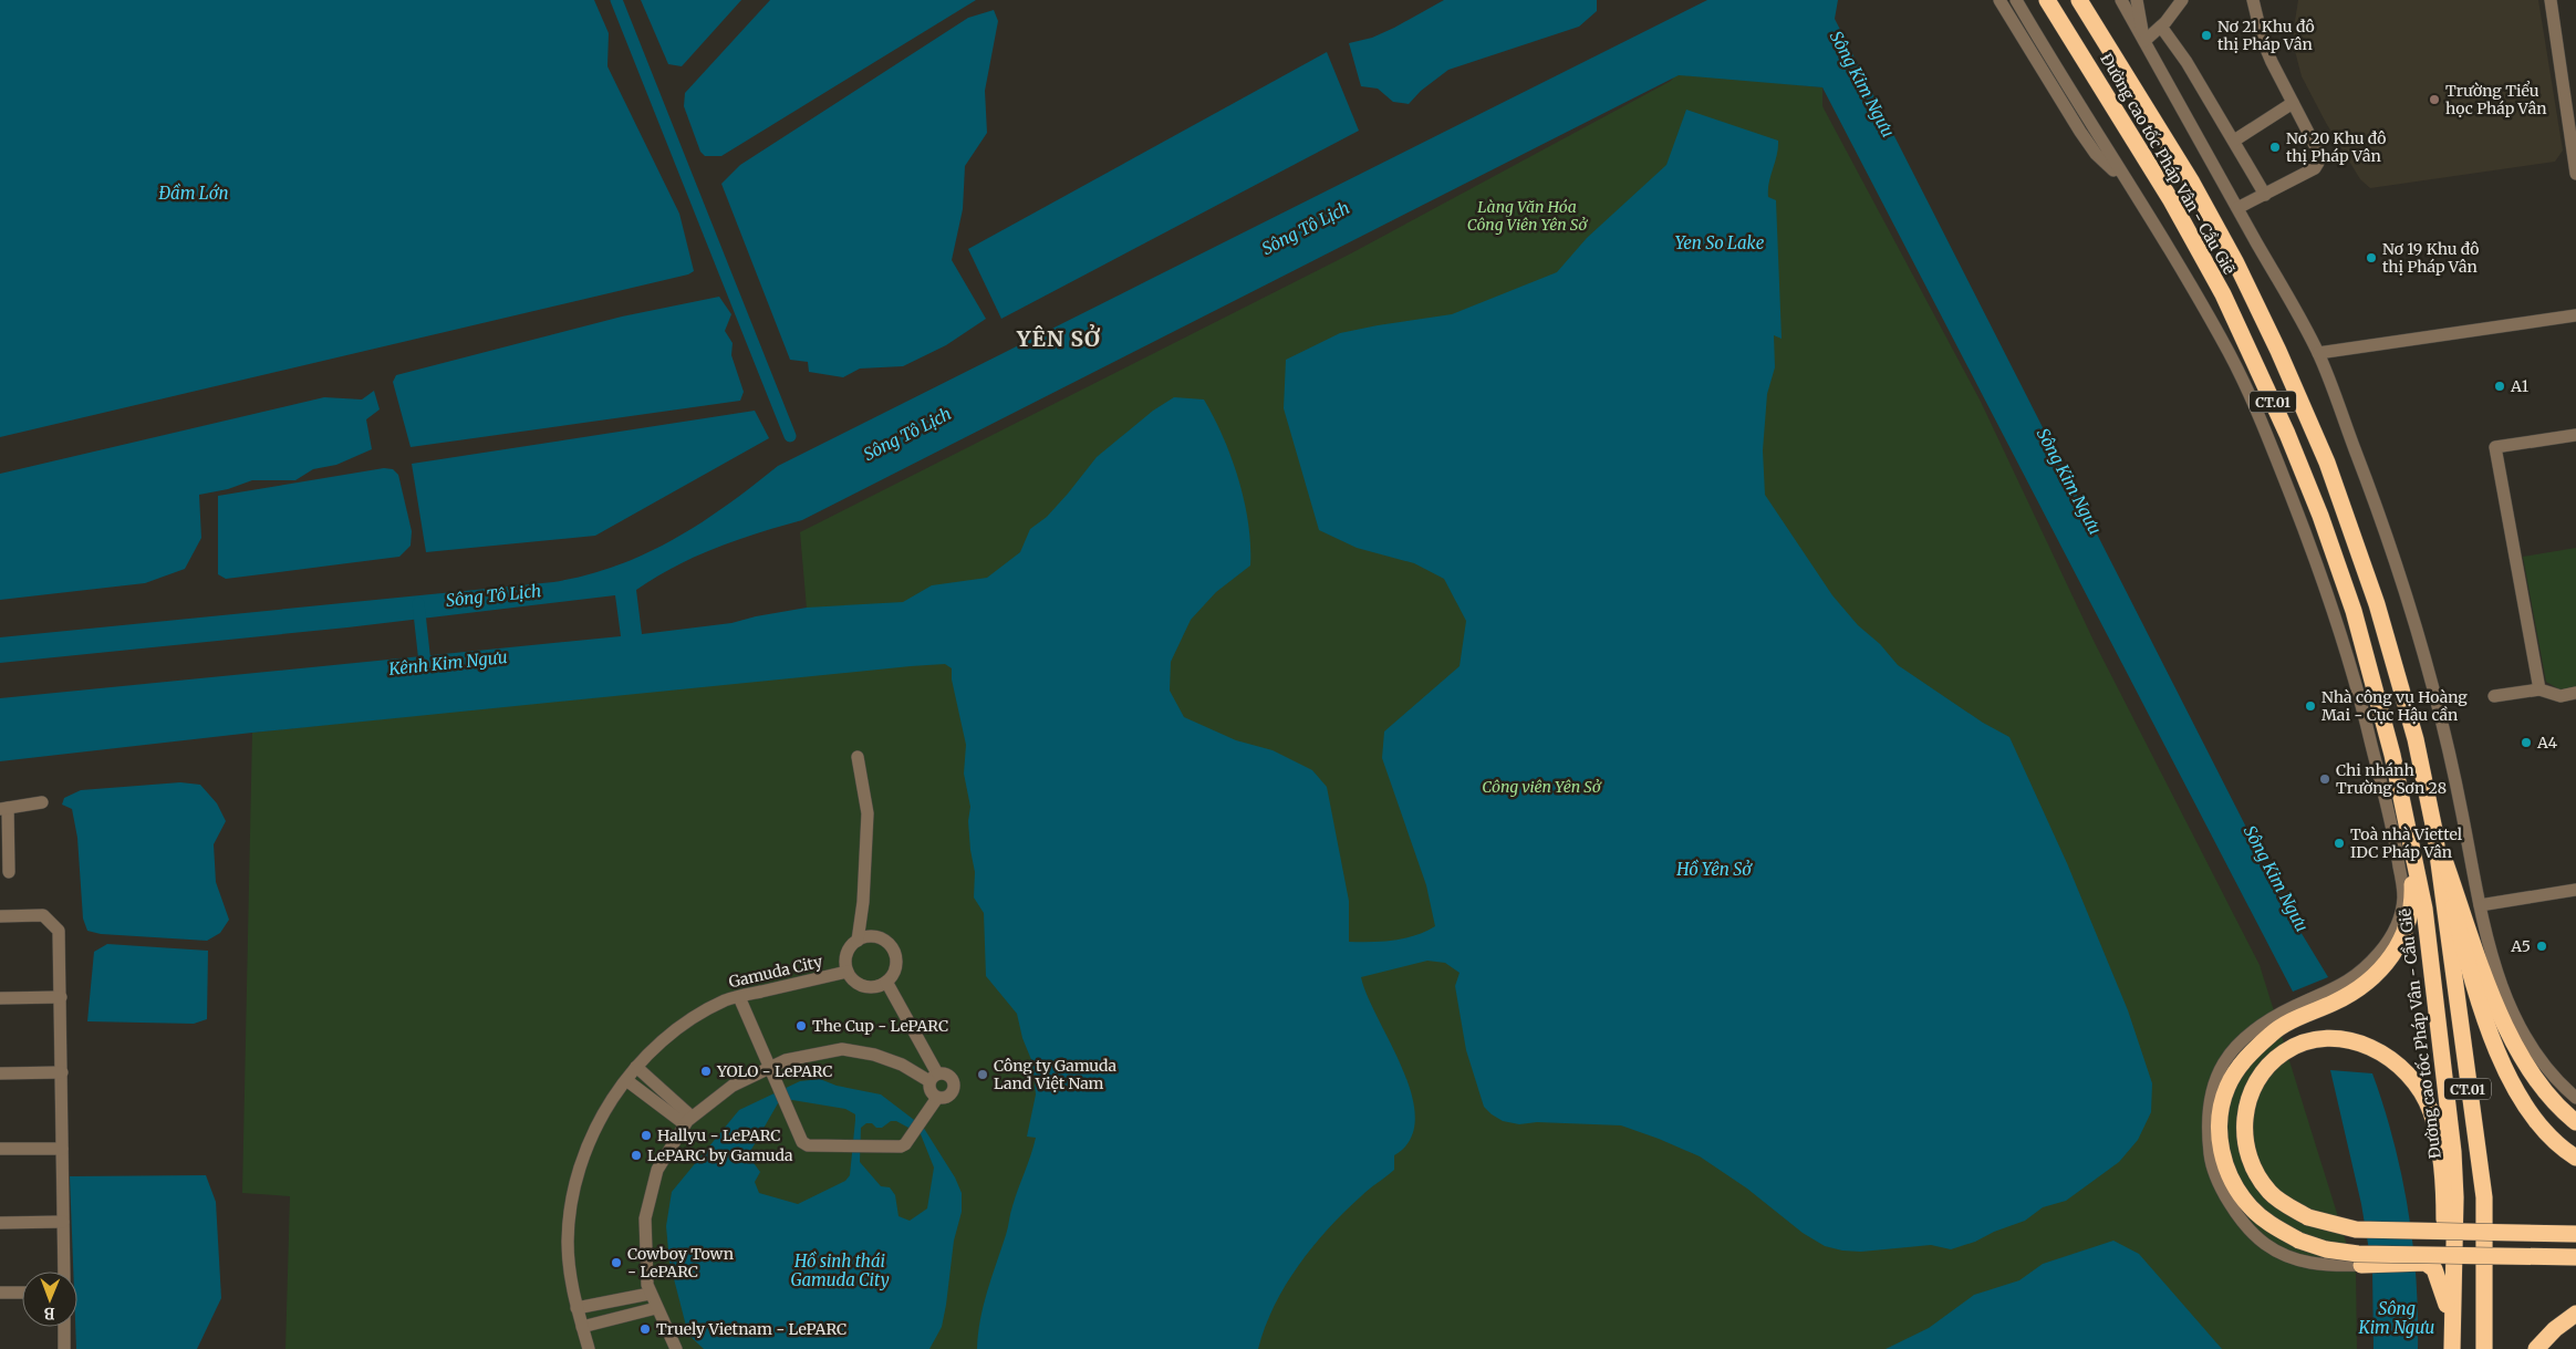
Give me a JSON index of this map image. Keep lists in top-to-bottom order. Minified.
{"streets":{"highway":["Đường cao tốc Pháp Vân - Cầu Giẽ","CT.01"],"street":["Gamuda City"]},"districts":["YÊN SỞ"],"water":["Sông Kim Ngưu","Đầm Lớn","Sông Tô Lịch","Yen So Lake","Kênh Kim Ngưu","Hồ Yên Sở","Hồ sinh thái Gamuda City"],"parks":["Làng Văn Hóa Công Viên Yên Sở","Công viên Yên Sở"],"places":["Nơ 21 Khu đô thị Pháp Vân","Trường Tiểu học Pháp Vân","Nơ 20 Khu đô thị Pháp Vân","Nơ 19 Khu đô thị Pháp Vân","A1","Nhà công vụ Hoàng Mai - Cục Hậu cần","A4","Chi nhánh Trường Sơn 28","Toà nhà Viettel IDC Pháp Vân","A5","The Cup - LePARC","YOLO - LePARC","Công ty Gamuda Land Việt Nam","Hallyu - LePARC","LePARC by Gamuda","Cowboy Town - LePARC","Truely Vietnam - LePARC"],"north":"bottom"}
